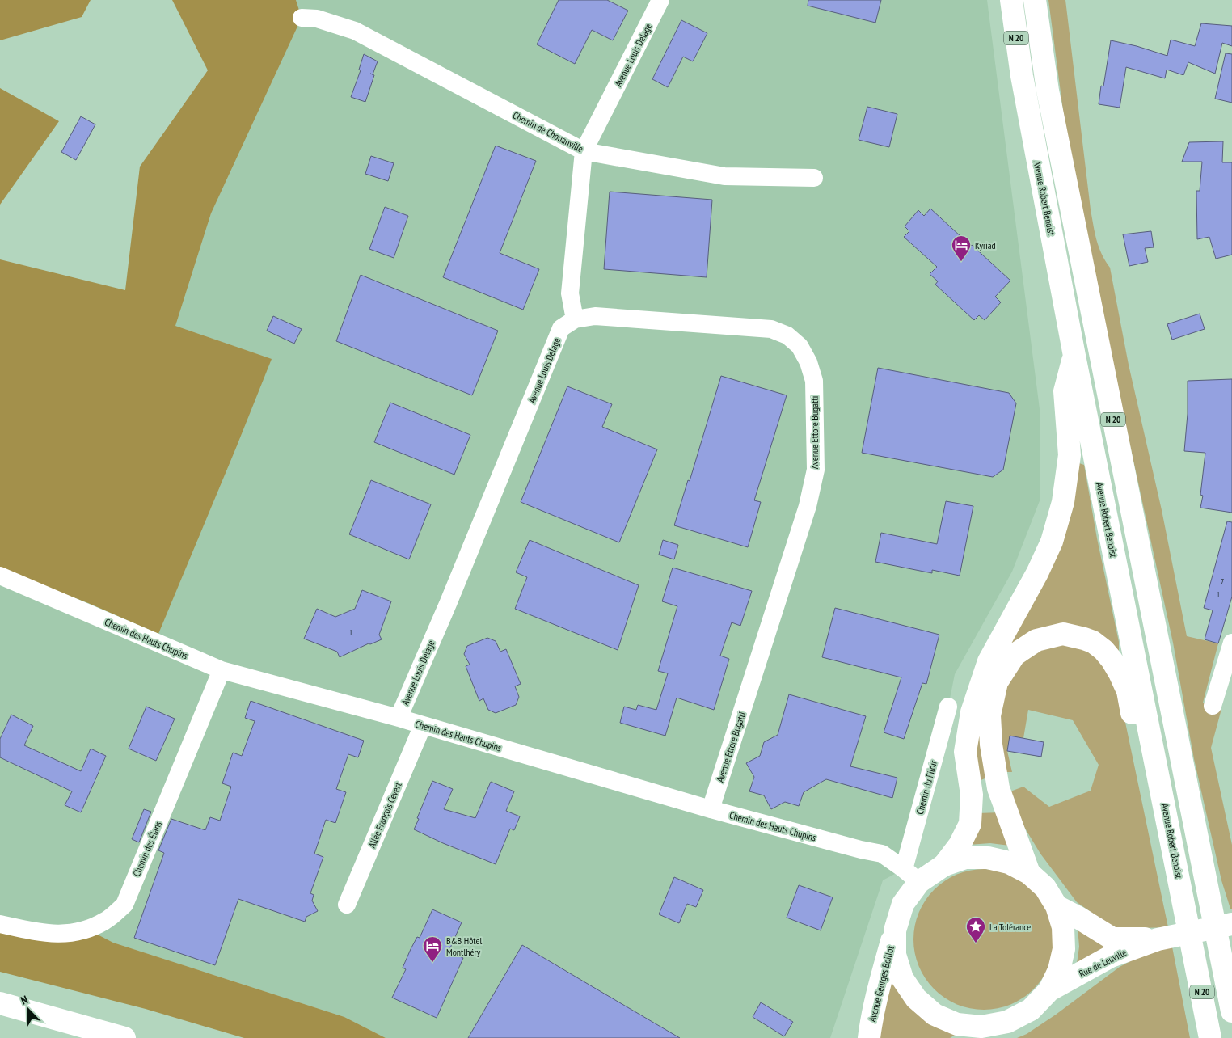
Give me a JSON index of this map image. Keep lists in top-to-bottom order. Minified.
{"streets":{"main road":["N 20","Avenue Robert Benoist","Rue de Leuville","Avenue Georges Boillot"],"street":["Avenue Louis Delage","Chemin de Chouanville","Avenue Ettore Bugatti","Chemin des Hauts Chupins","Chemin du Filoir","Allée François Cevert","Chemin des Élans"]},"crossings":[["Avenue Louis Delage","Chemin de Chouanville"],["Avenue Louis Delage","Avenue Ettore Bugatti"],["Avenue Louis Delage","Chemin des Hauts Chupins"],["Avenue Ettore Bugatti","Chemin des Hauts Chupins"],["Chemin des Hauts Chupins","Chemin du Filoir"],["Chemin des Hauts Chupins","Allée François Cevert"],["Chemin des Hauts Chupins","Chemin des Élans"]],"places":{"hotel":["Kyriad","B&B Hôtel Montlhéry"],"place":["La Tolérance"]},"house_numbers":["7","1","1"],"north":"top left"}
